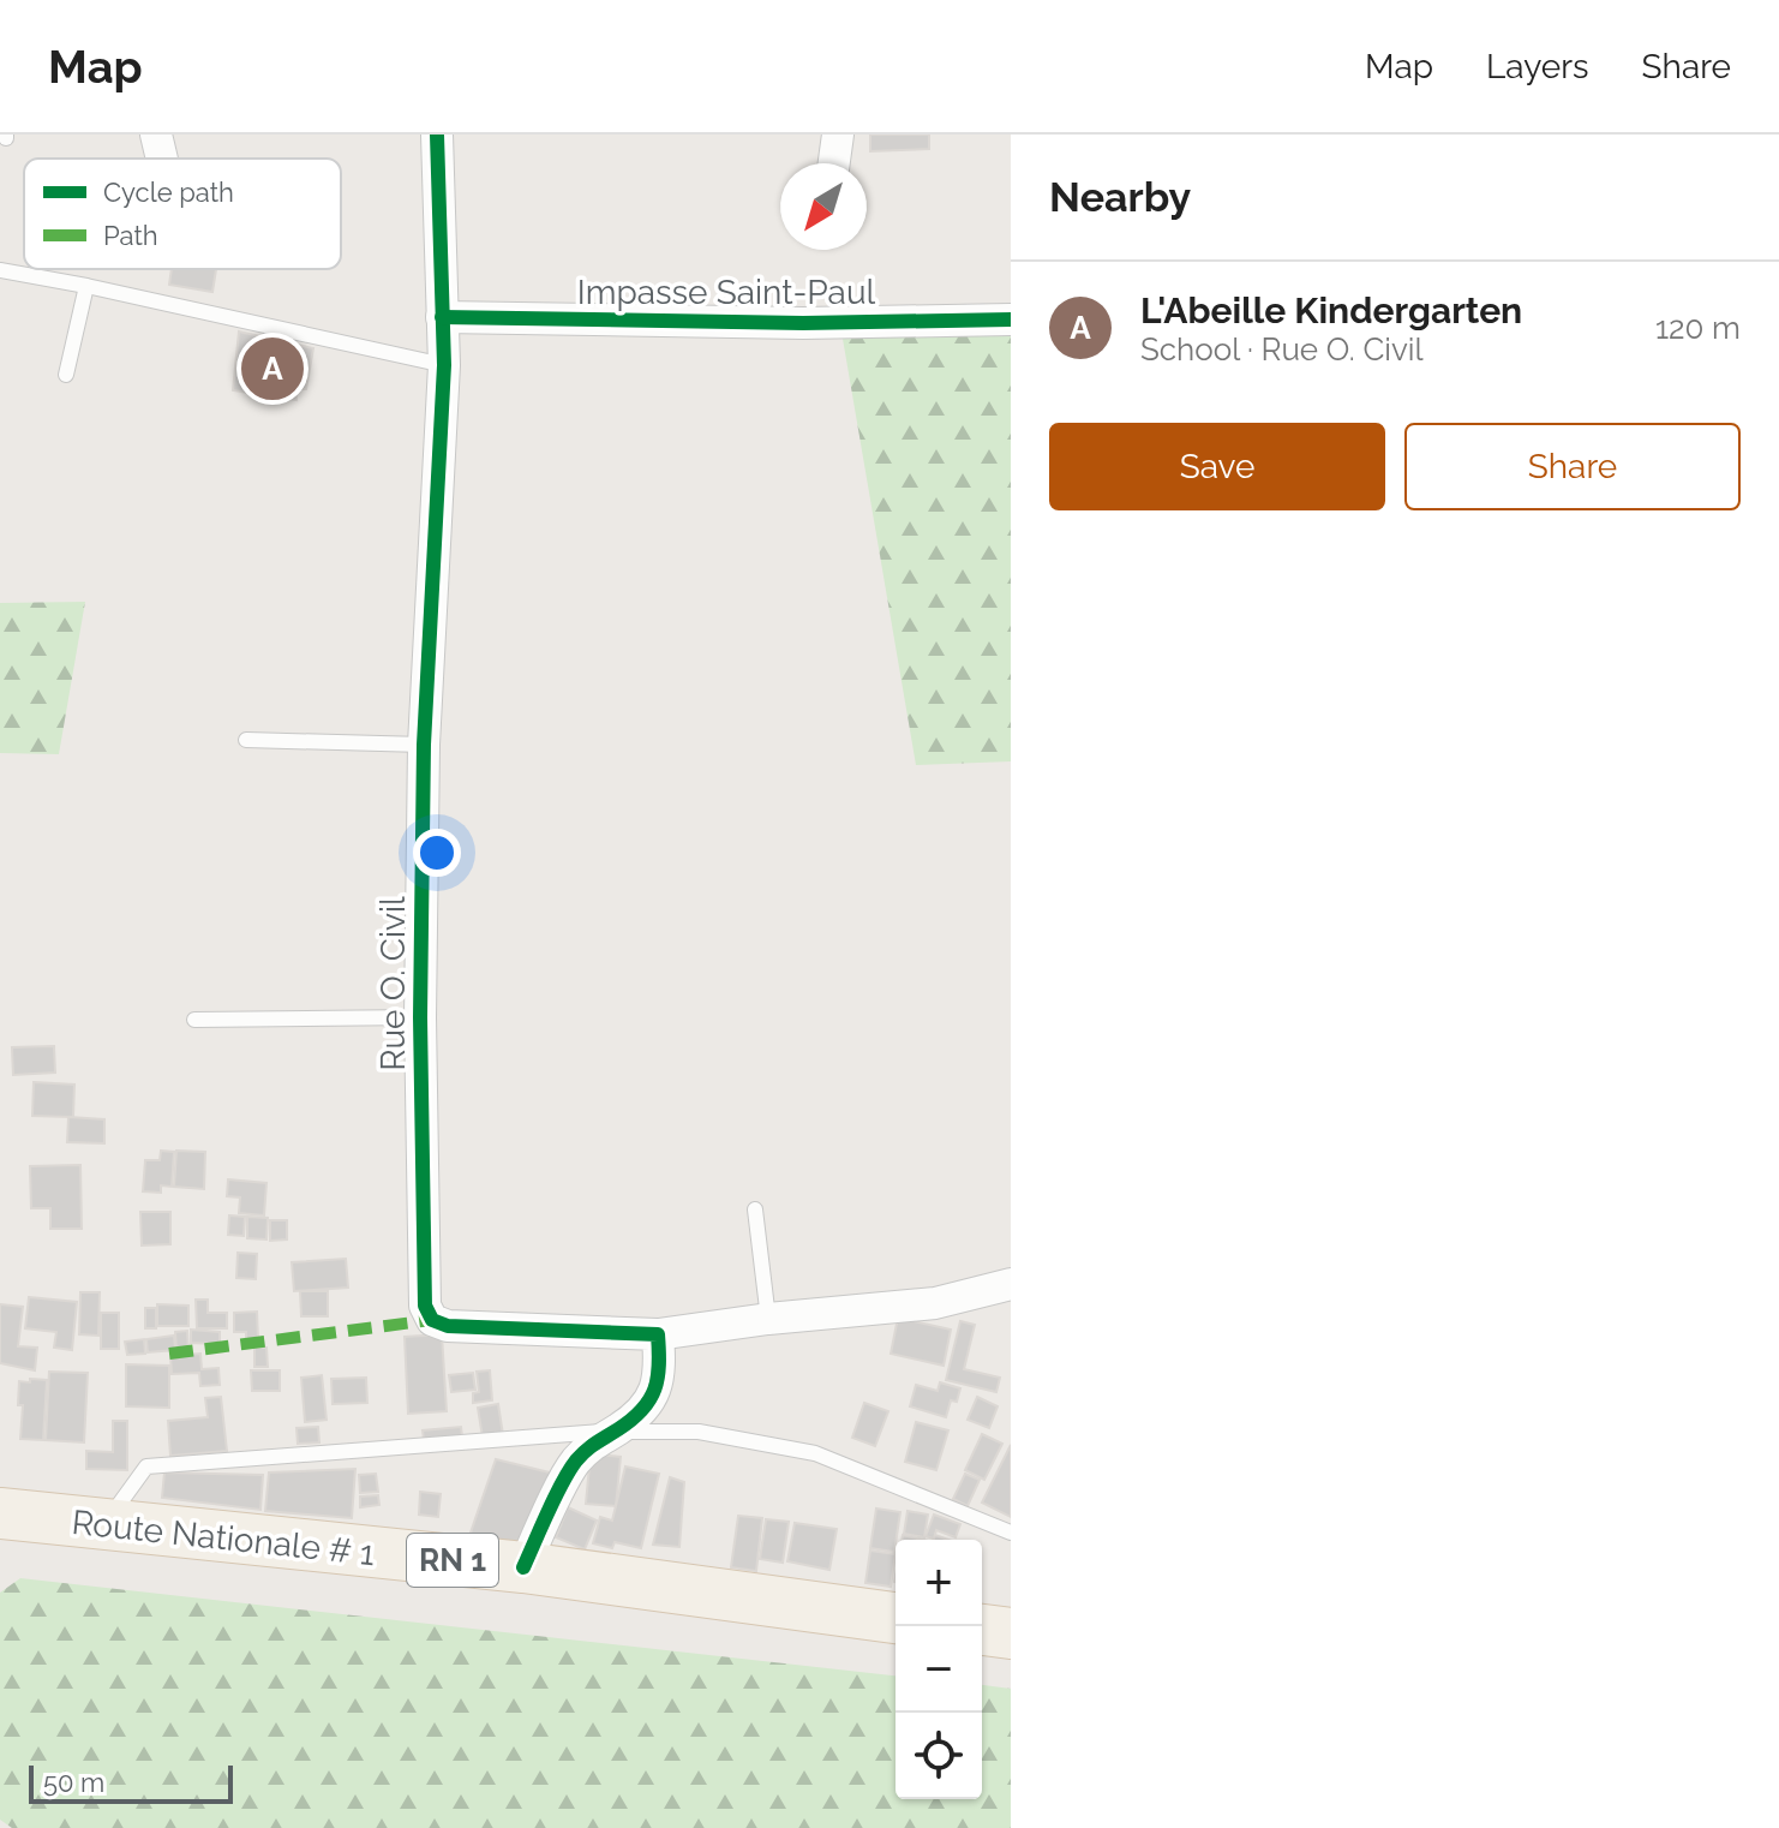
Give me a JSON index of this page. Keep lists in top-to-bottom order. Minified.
{"streets":{"main road":["Route Nationale # 1","RN 1"],"street":["Impasse Saint-Paul","Rue O. Civil"]},"crossings":[["Impasse Saint-Paul","Rue O. Civil"]],"legend":["Cycle path","Path"],"scale_bar":"50 m","north":"bottom left","page":{"header":"Map","nav":["Map","Layers","Share"],"heading":"Nearby","list":[{"mark":"A","name":"L'Abeille Kindergarten","note":"School · Rue O. Civil","value":"120 m"}],"pins":"A","buttons":["Save","Share"],"map_buttons":["+","−"],"scale":"50 m"}}
